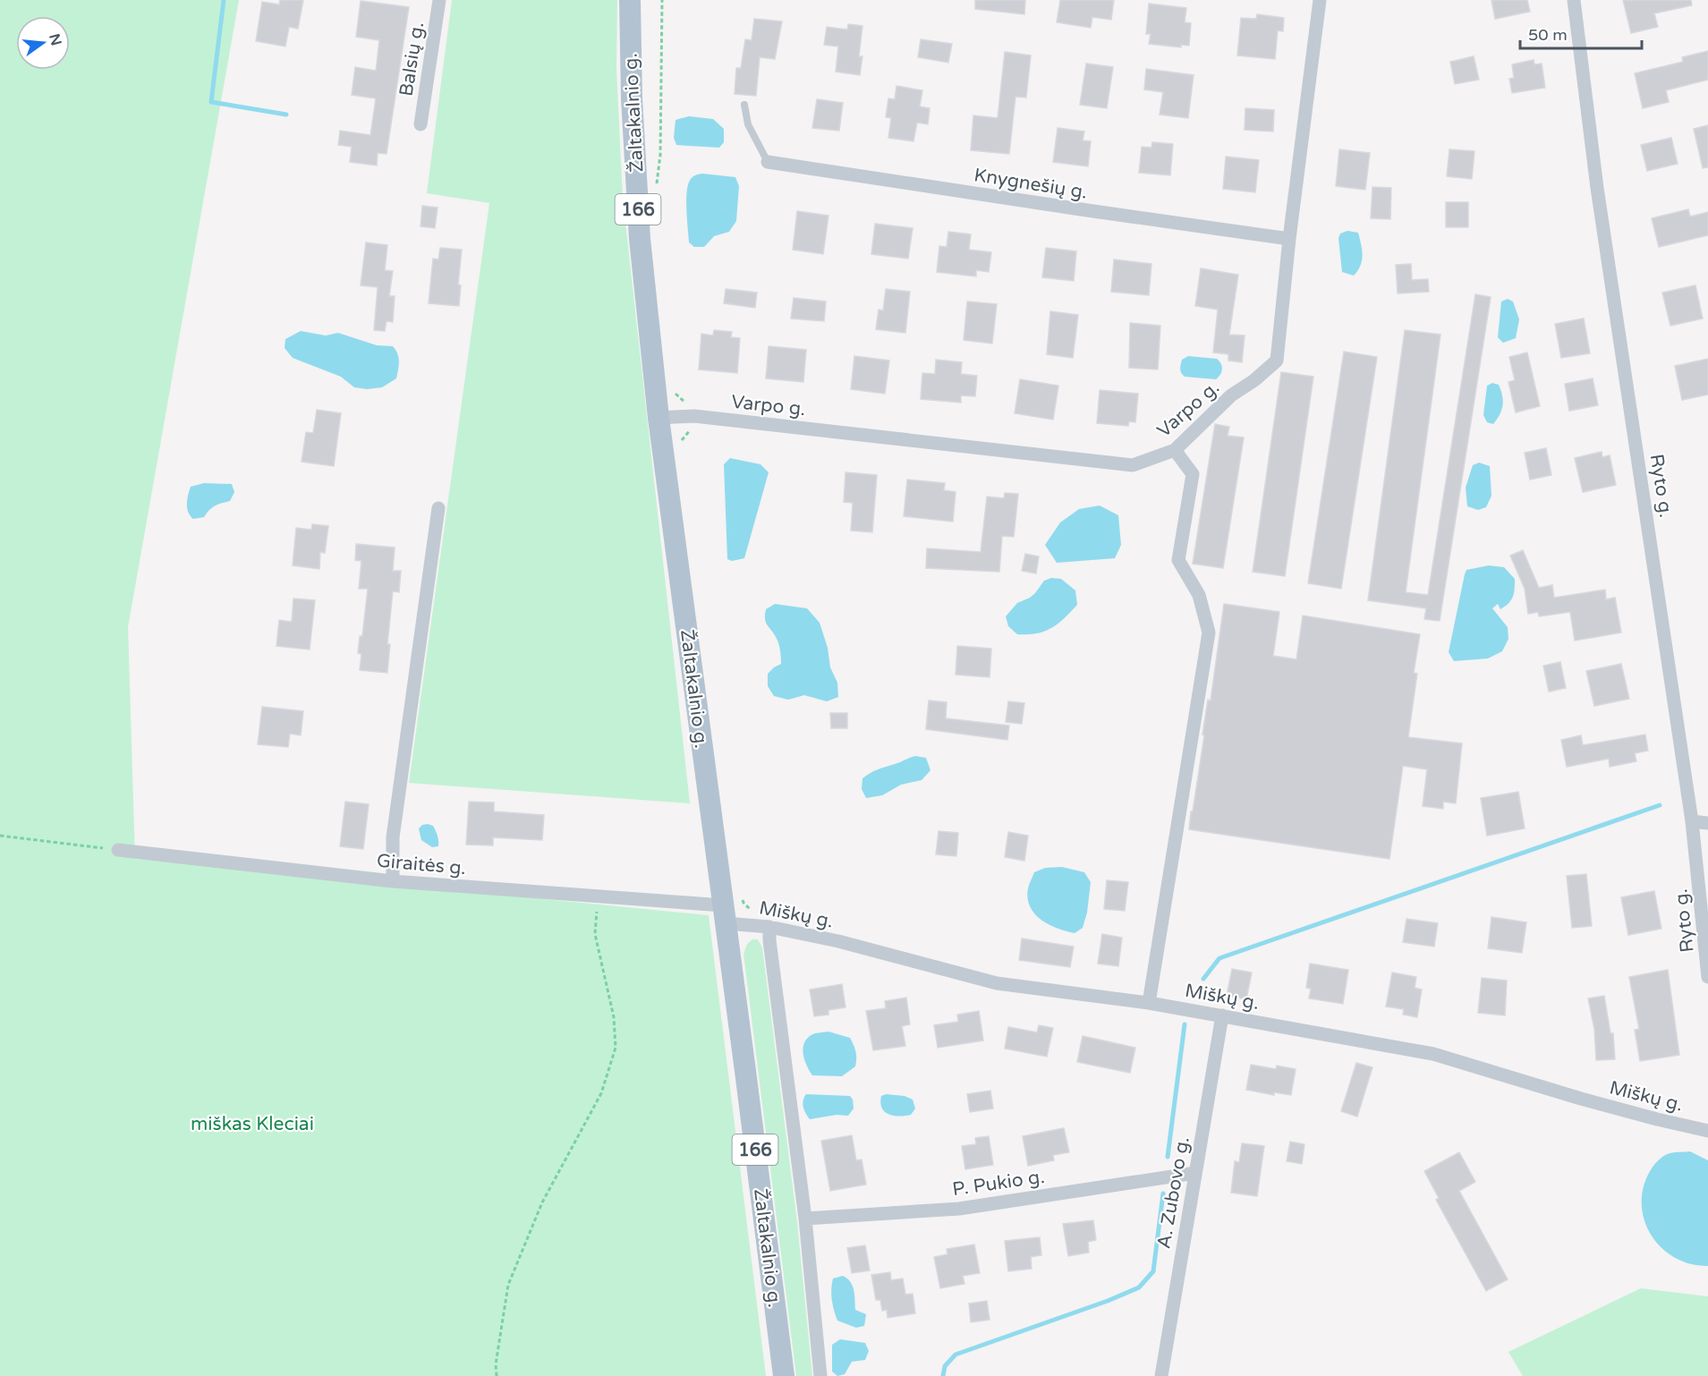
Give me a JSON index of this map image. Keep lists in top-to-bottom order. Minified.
{"streets":{"main road":["Žaltakalnio g.","166"],"street":["Balsių g.","Knygnešių g.","Varpo g.","Ryto g.","Giraitės g.","Miškų g.","P. Pukio g.","A. Zubovo g."]},"crossings":[["Žaltakalnio g.","Varpo g."],["Žaltakalnio g.","Giraitės g."],["Žaltakalnio g.","Miškų g."],["Knygnešių g.","Varpo g."],["Giraitės g.","Miškų g."],["Miškų g.","A. Zubovo g."],["P. Pukio g.","A. Zubovo g."]],"parks":["miškas Kleciai"],"scale_bar":"50 m","north":"right"}
